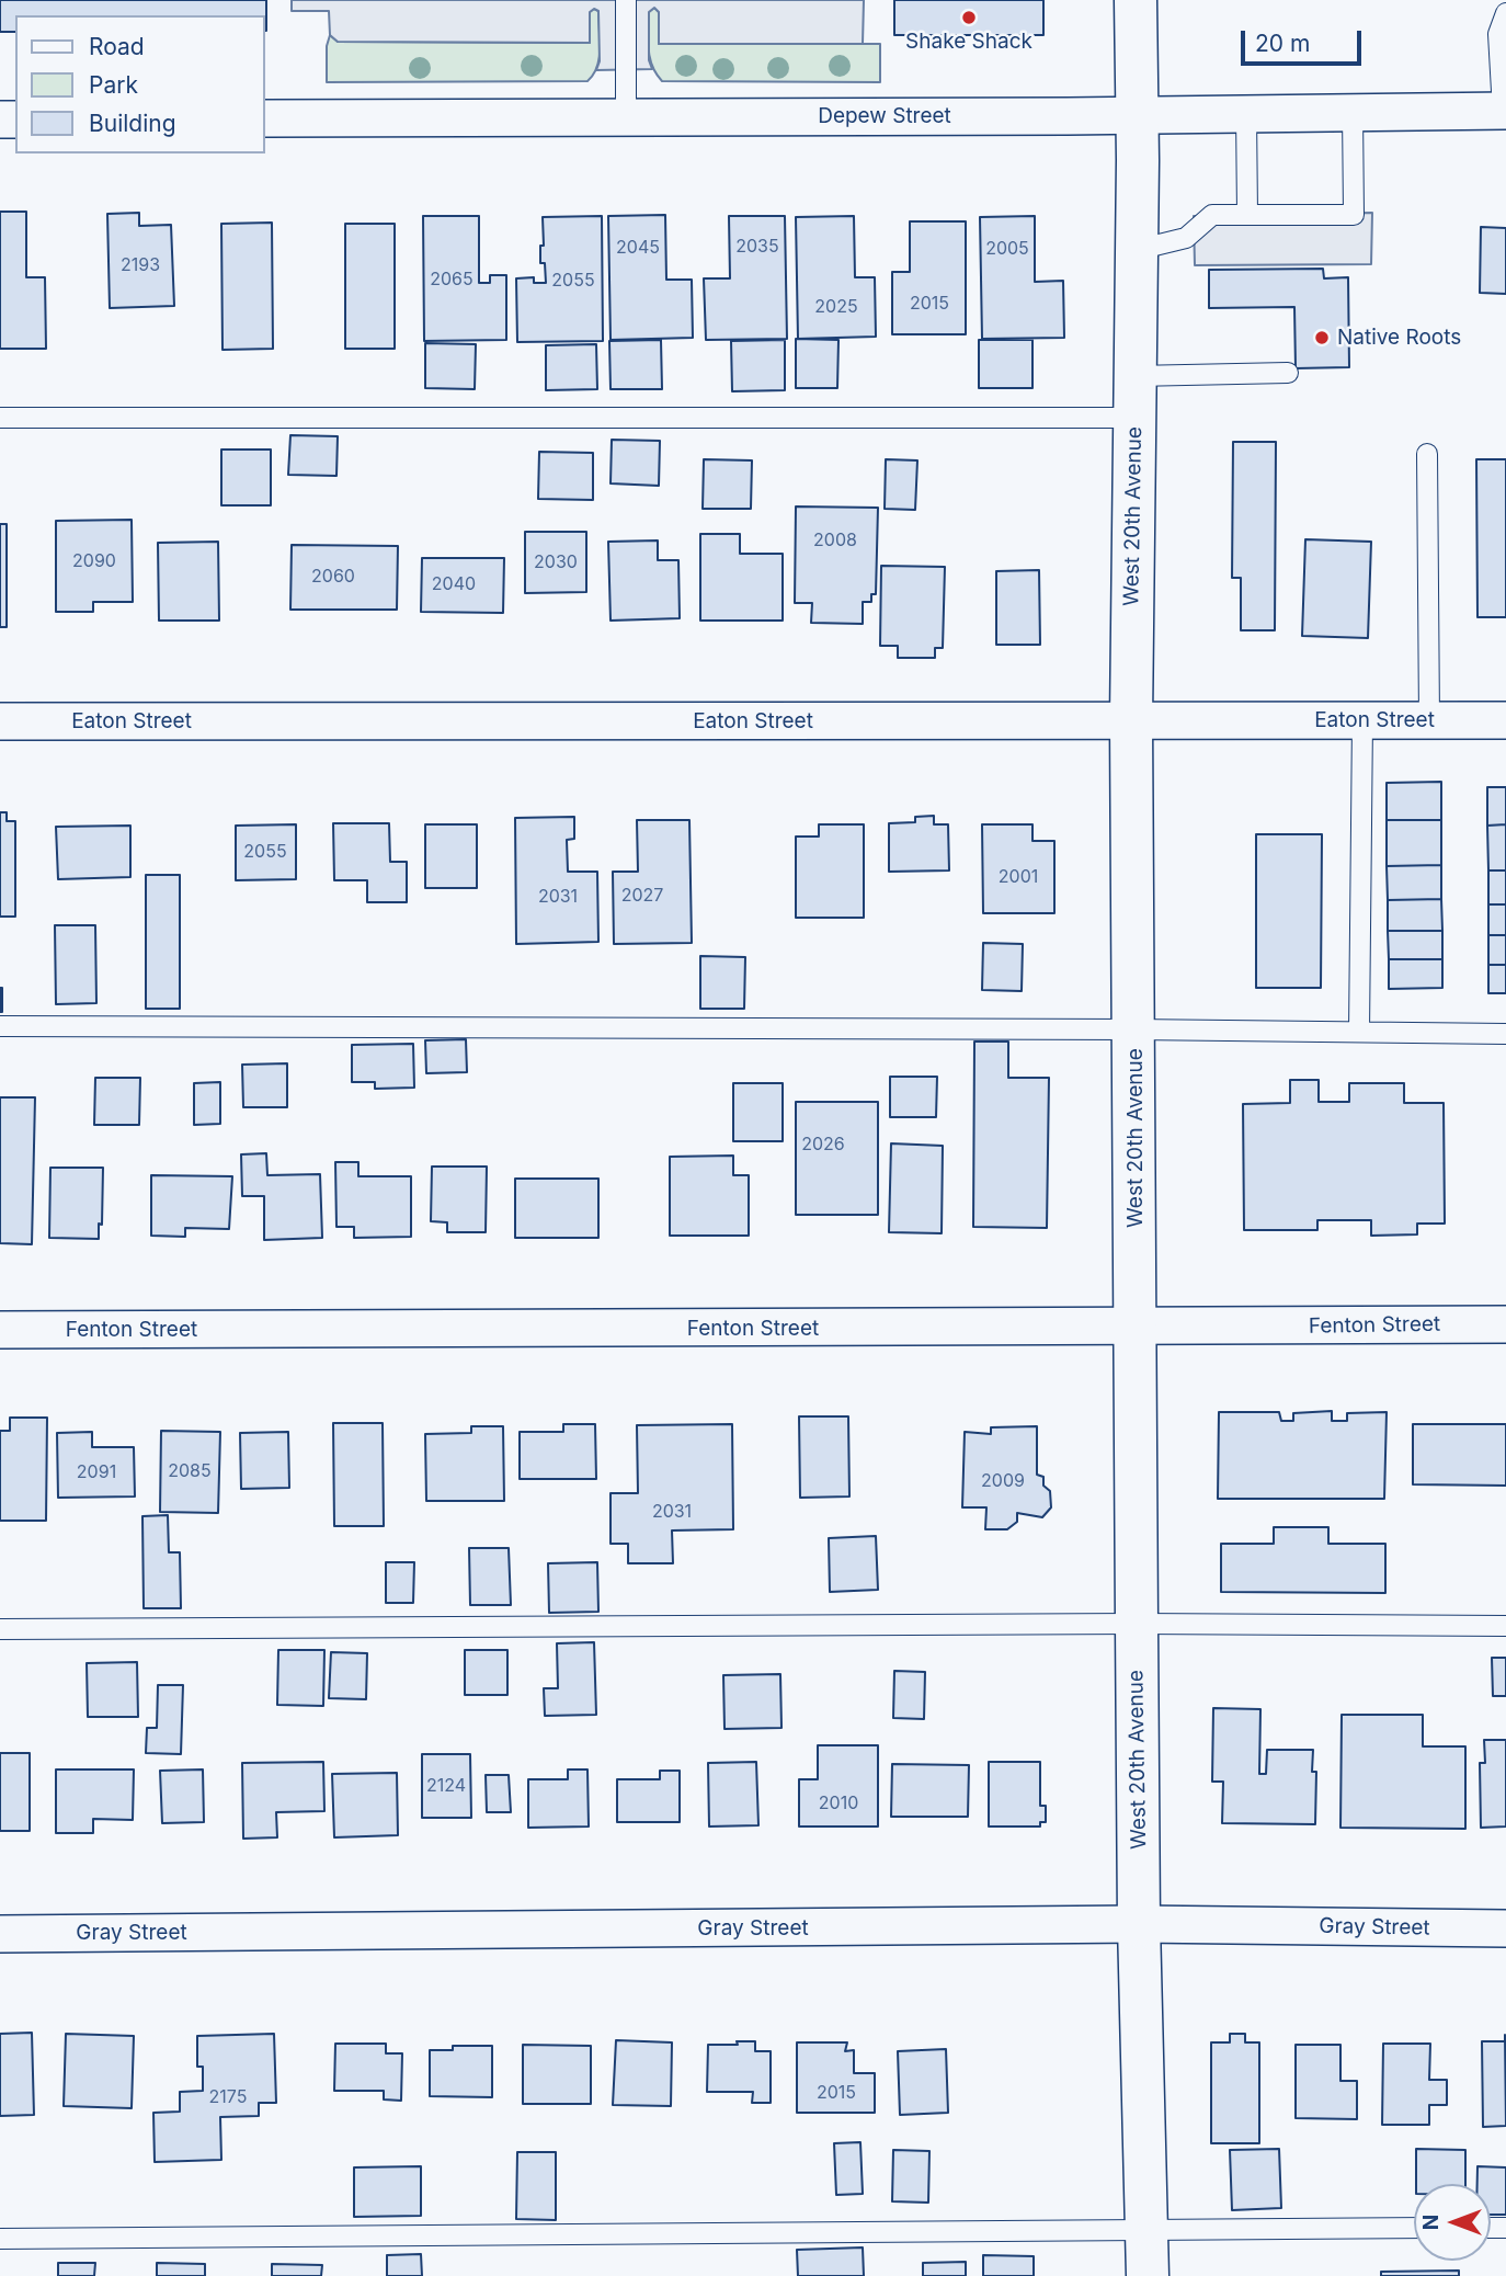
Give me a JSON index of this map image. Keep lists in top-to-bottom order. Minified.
{"streets":{"street":["Depew Street","West 20th Avenue","Eaton Street","Fenton Street","Gray Street"]},"crossings":[["Depew Street","West 20th Avenue"],["West 20th Avenue","Eaton Street"],["West 20th Avenue","Fenton Street"],["West 20th Avenue","Gray Street"]],"places":["Shake Shack","Native Roots"],"house_numbers":["2035","2045","2005","2193","2065","2055","2015","2025","2008","2090","2030","2060","2040","2055","2001","2027","2031","2026","2085","2091","2009","2031","2124","2010","2015","2175"],"legend":["Road","Park","Building"],"scale_bar":"20 m","north":"left"}
